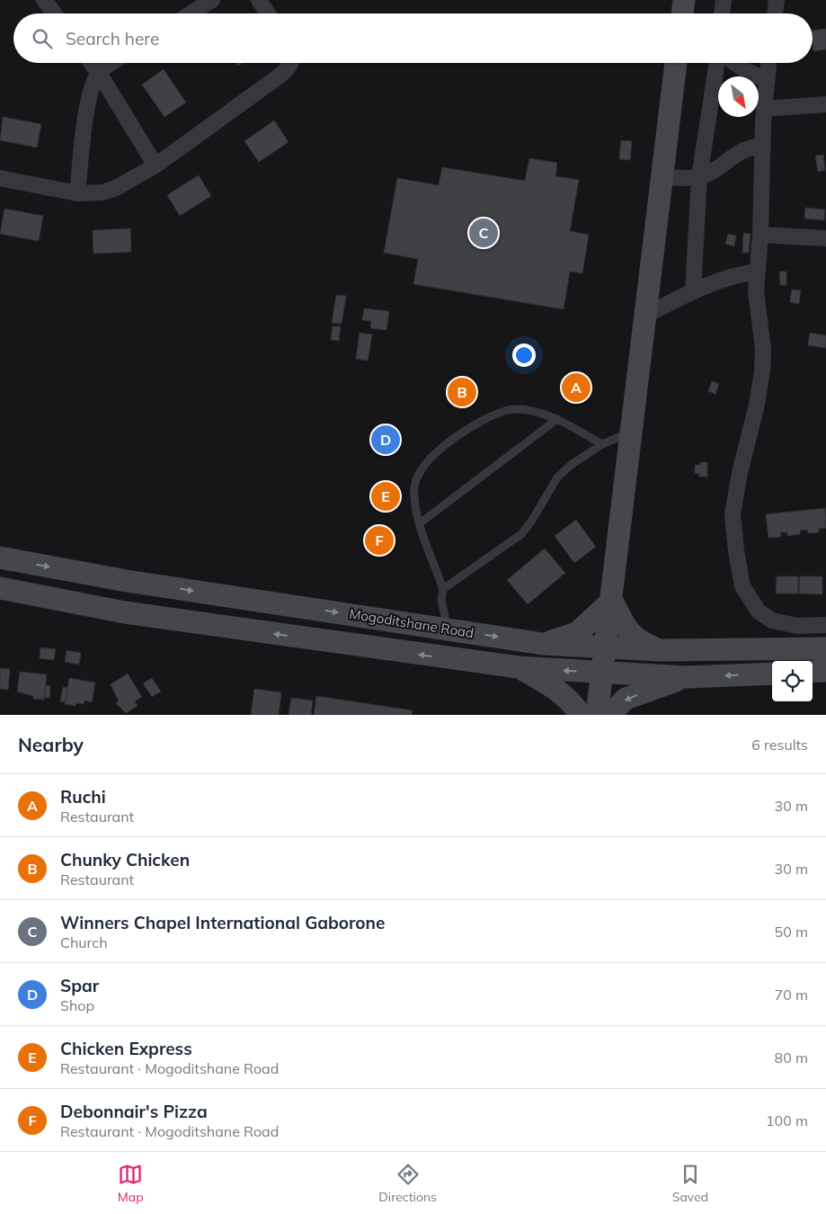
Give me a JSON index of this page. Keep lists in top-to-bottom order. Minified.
{"streets":{"main road":["Mogoditshane Road"]},"north":"bottom right","page":{"search":"Search here","pins":["C","A","B","D","E","F"],"heading":["Nearby","6 results"],"list":[{"mark":"A","name":"Ruchi","note":"Restaurant","value":"30 m"},{"mark":"B","name":"Chunky Chicken","note":"Restaurant","value":"30 m"},{"mark":"C","name":"Winners Chapel International Gaborone","note":"Church","value":"50 m"},{"mark":"D","name":"Spar","note":"Shop","value":"70 m"},{"mark":"E","name":"Chicken Express","note":"Restaurant · Mogoditshane Road","value":"80 m"},{"mark":"F","name":"Debonnair's Pizza","note":"Restaurant · Mogoditshane Road","value":"100 m"}],"nav":["Map","Directions","Saved"]}}
